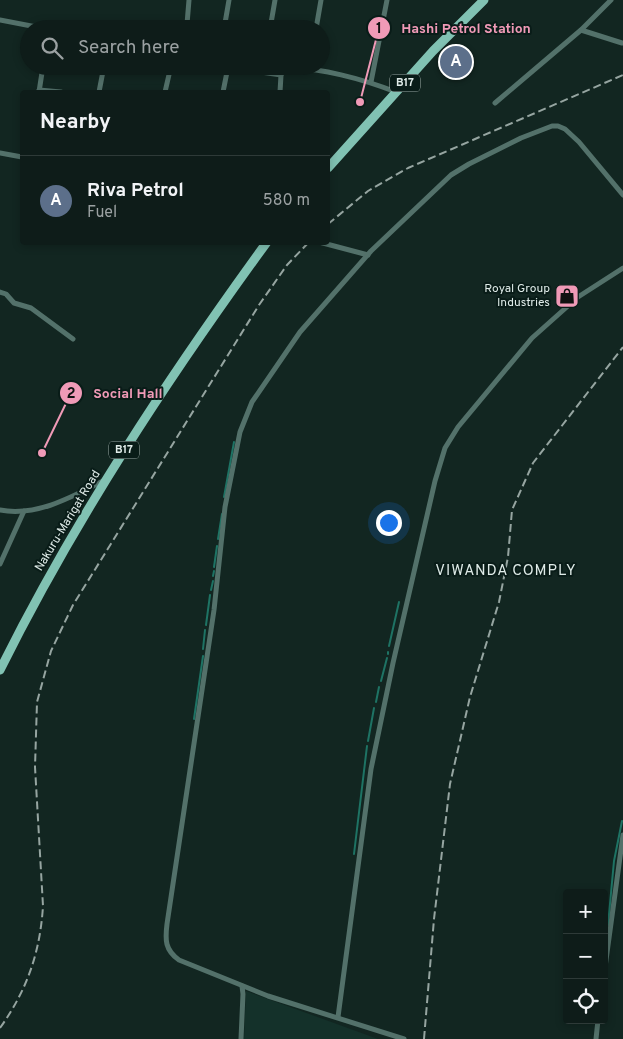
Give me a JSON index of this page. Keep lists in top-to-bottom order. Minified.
{"streets":{"main road":["B17","Nakuru-Marigat Road"]},"districts":["VIWANDA COMPLY"],"places":{"other":["Hashi Petrol Station","Social Hall"],"shop":["Royal Group Industries"]},"page":{"search":"Search here","pins":"A","heading":"Nearby","list":[{"mark":"A","name":"Riva Petrol","note":"Fuel","value":"580 m"}],"map_buttons":["+","−"]}}
